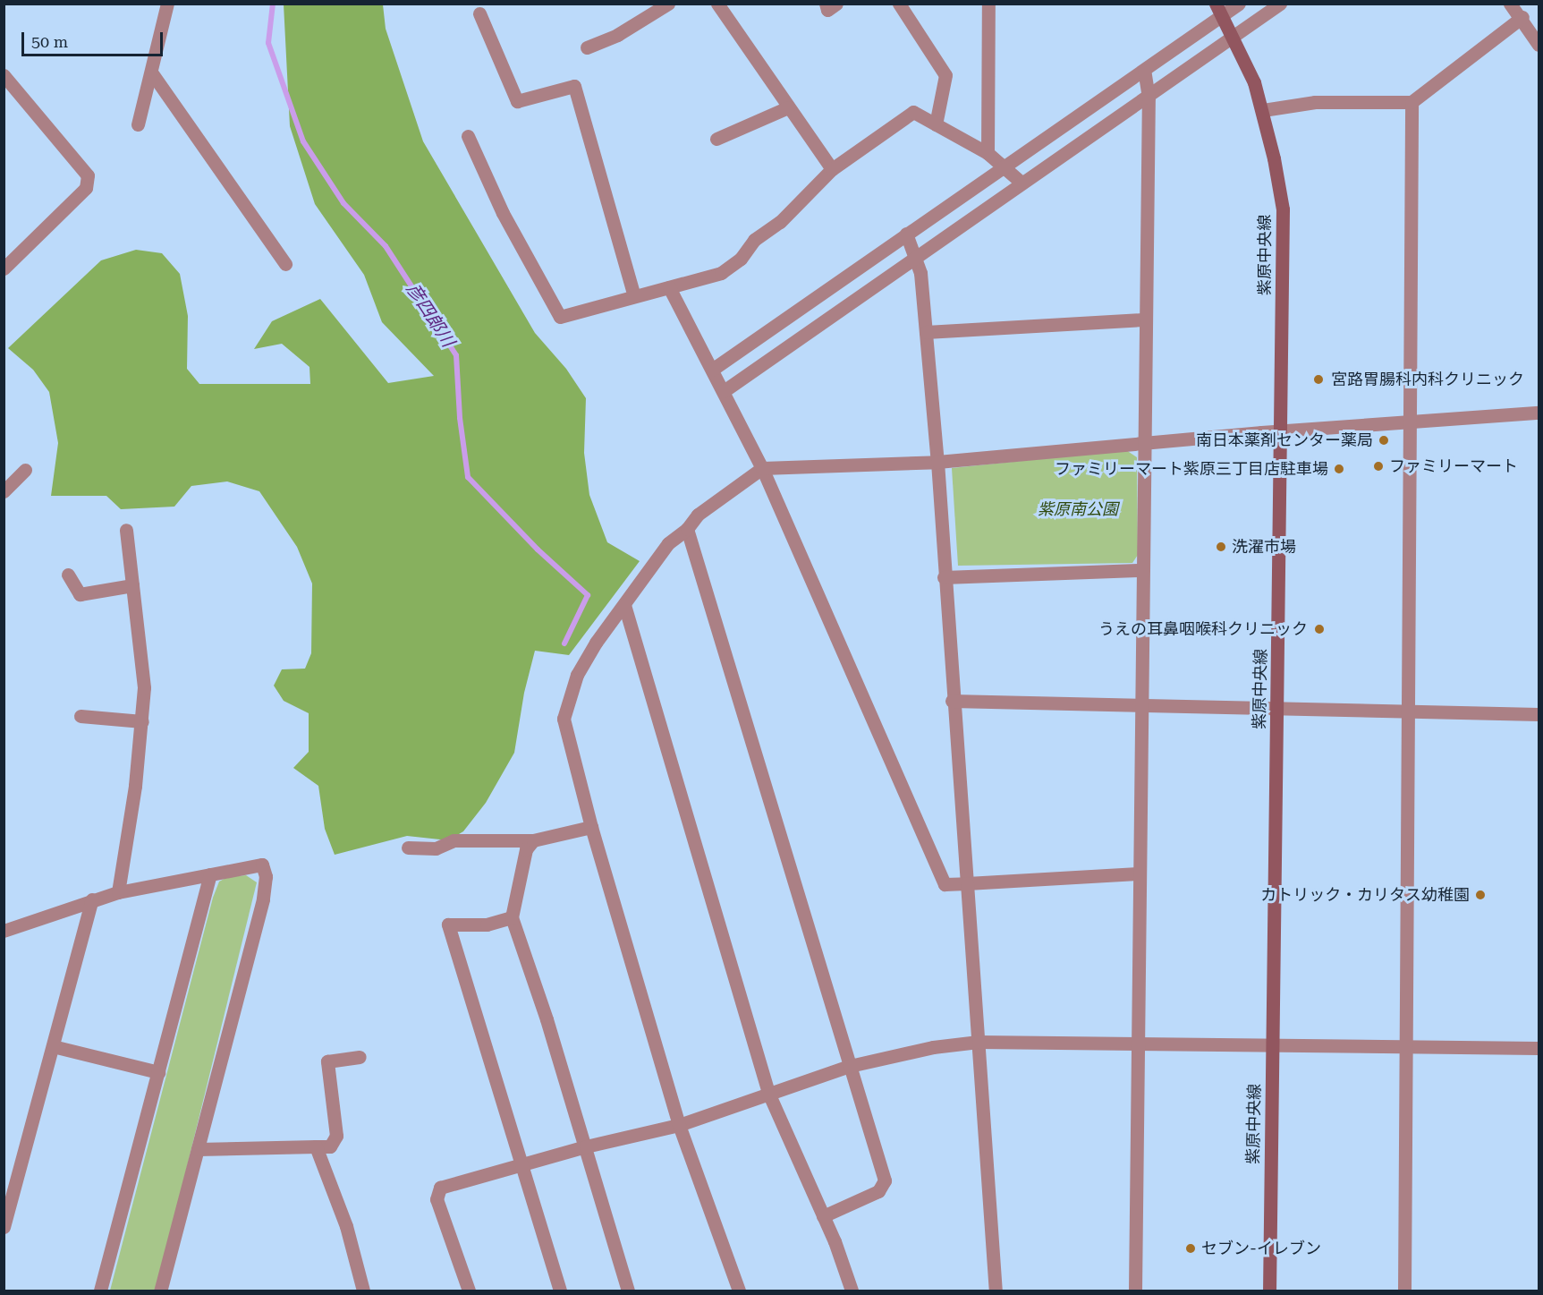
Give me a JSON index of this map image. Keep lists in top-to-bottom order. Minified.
{"streets":{"street":["紫原中央線"]},"water":["彦四郎川"],"parks":["紫原南公園"],"places":["宮路胃腸科内科クリニック","南日本薬剤センター薬局","ファミリーマート","ファミリーマート紫原三丁目店駐車場","洗濯市場","うえの耳鼻咽喉科クリニック","カトリック・カリタス幼稚園","セブン-イレブン"],"scale_bar":"50 m"}
